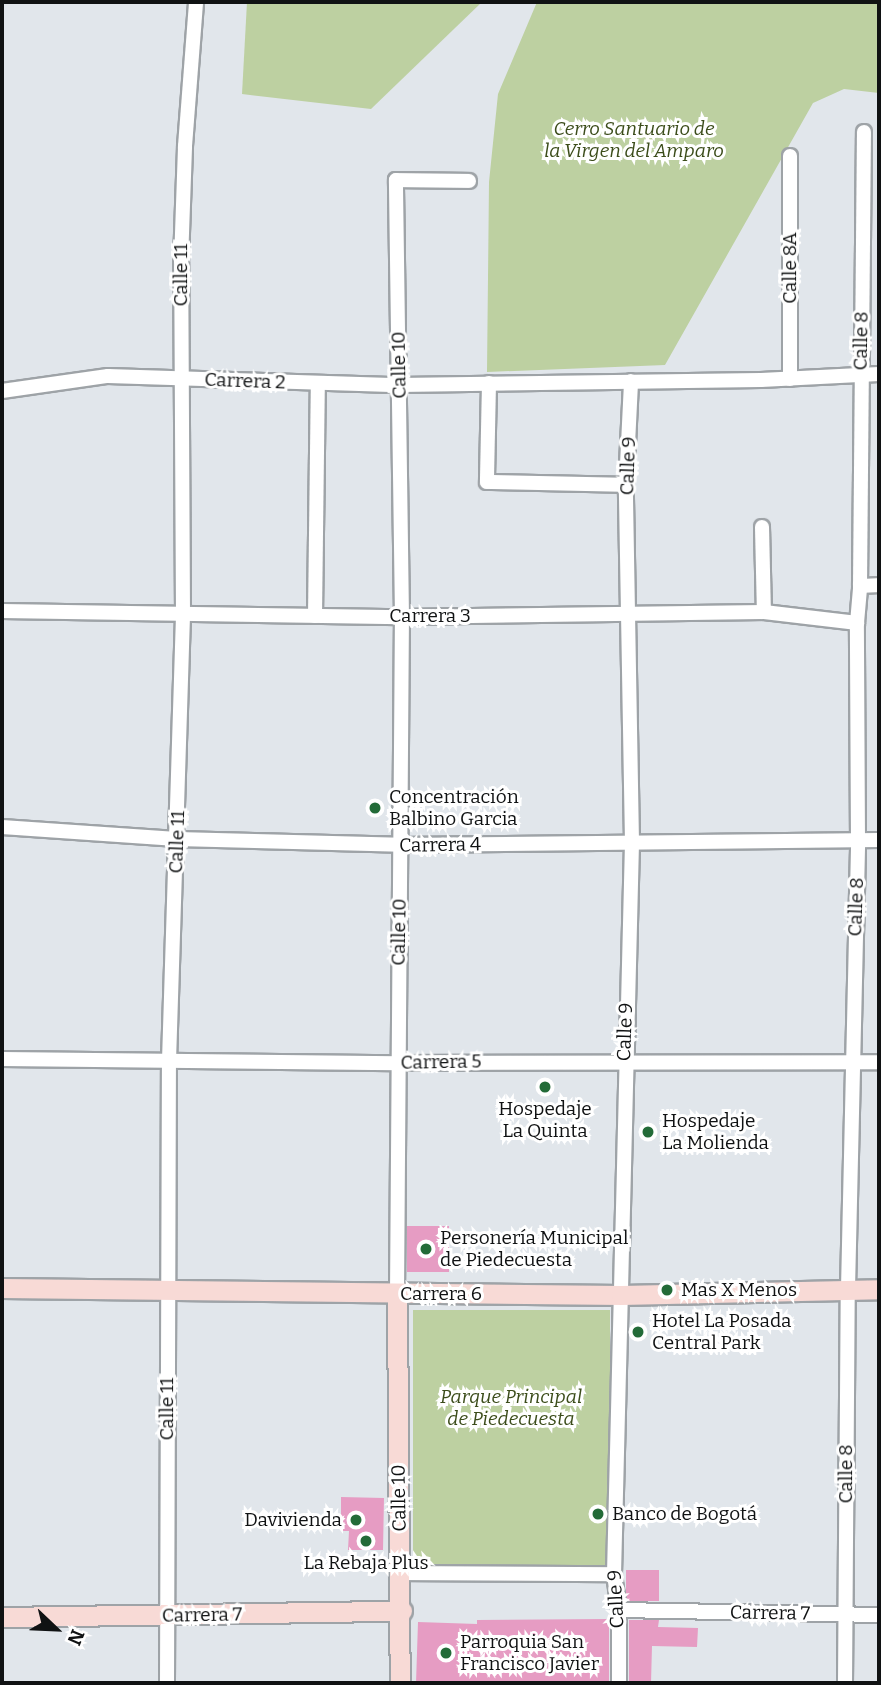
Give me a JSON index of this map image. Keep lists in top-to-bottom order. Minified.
{"streets":{"street":["Calle 8A","Calle 11","Calle 8","Calle 10","Carrera 2","Calle 9","Carrera 3","Carrera 4","Carrera 5","Carrera 6","Carrera 7"]},"crossings":[["Calle 8A","Carrera 2"],["Calle 11","Carrera 2"],["Calle 11","Carrera 3"],["Calle 11","Carrera 4"],["Calle 11","Carrera 5"],["Calle 11","Carrera 6"],["Calle 11","Carrera 7"],["Calle 8","Carrera 2"],["Calle 8","Carrera 3"],["Calle 8","Carrera 4"],["Calle 8","Carrera 5"],["Calle 8","Carrera 6"],["Calle 8","Carrera 7"],["Calle 10","Carrera 2"],["Calle 10","Carrera 3"],["Calle 10","Carrera 4"],["Calle 10","Carrera 5"],["Calle 10","Carrera 6"],["Calle 10","Carrera 7"],["Carrera 2","Calle 9"],["Calle 9","Carrera 3"],["Calle 9","Carrera 4"],["Calle 9","Carrera 5"],["Calle 9","Carrera 6"],["Calle 9","Carrera 7"]],"parks":["Cerro Santuario de la Virgen del Amparo","Parque Principal de Piedecuesta"],"places":["Concentración Balbino Garcia","Hospedaje La Quinta","Hospedaje La Molienda","Personería Municipal de Piedecuesta","Mas X Menos","Hotel La Posada Central Park","Banco de Bogotá","Davivienda","La Rebaja Plus","Parroquia San Francisco Javier"],"north":"bottom right"}
